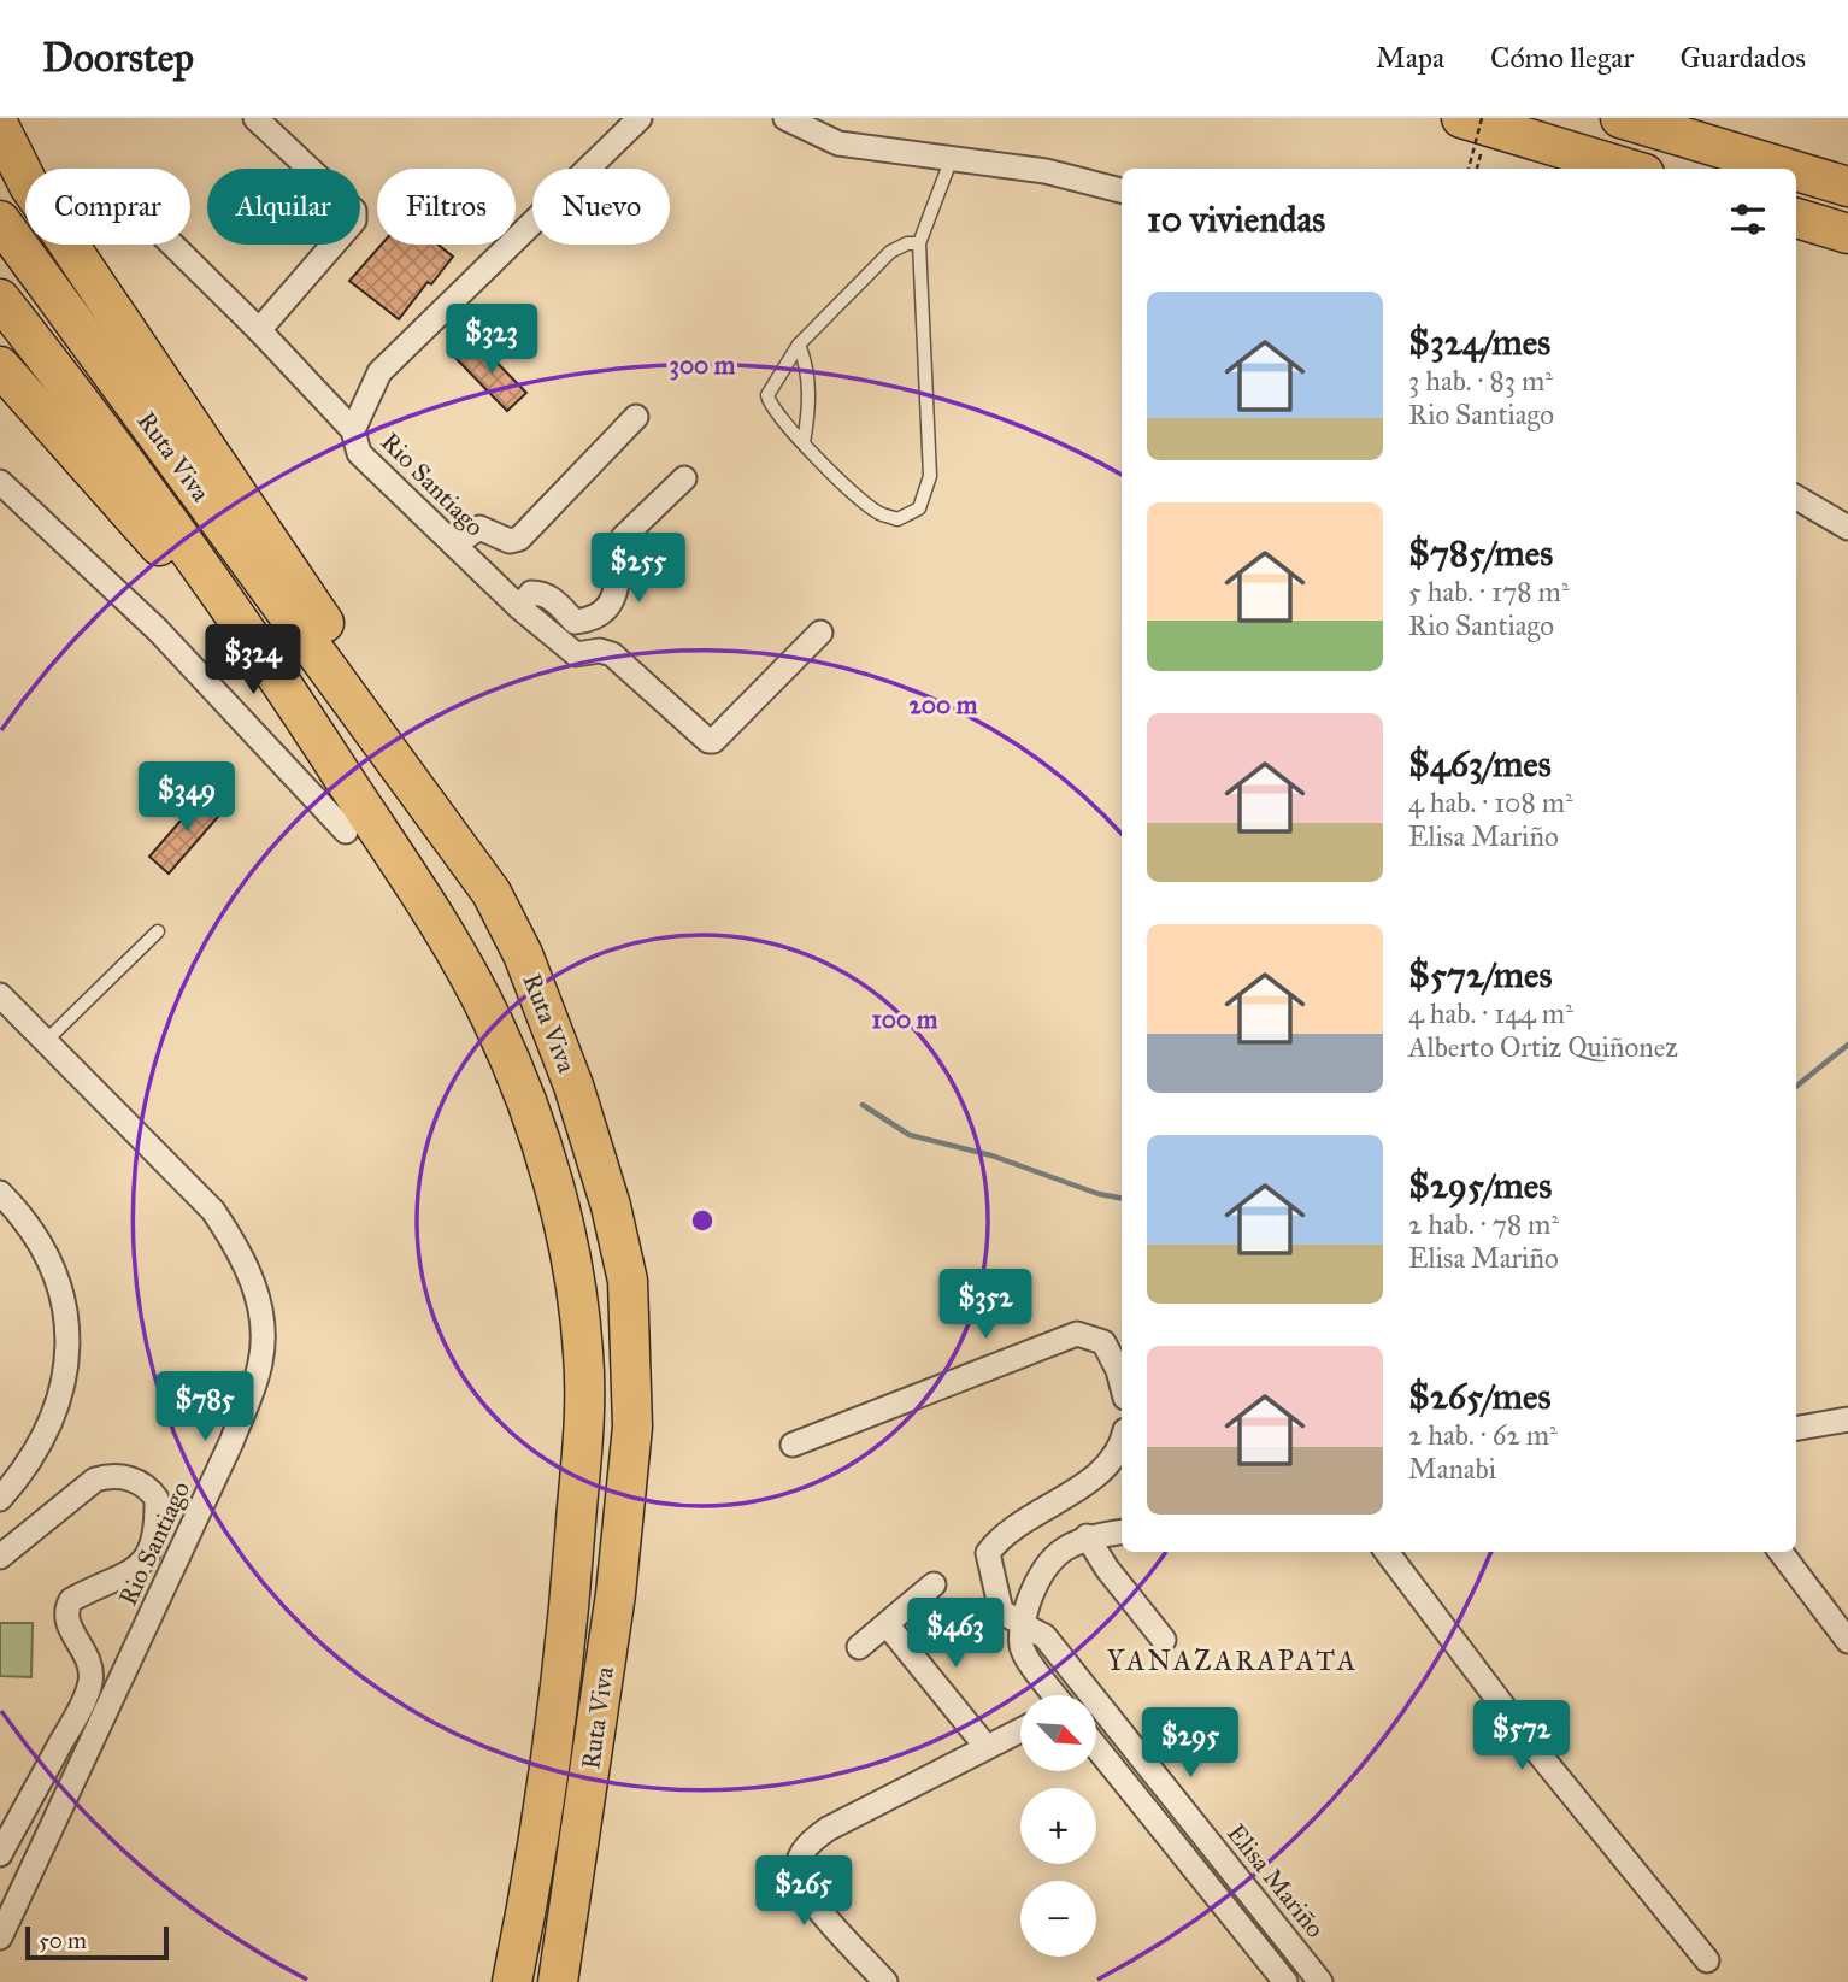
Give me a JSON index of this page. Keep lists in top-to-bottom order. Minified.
{"streets":{"highway":["Ruta Viva"],"street":["Rio Santiago","Elisa Mariño"]},"districts":["YANAZARAPATA"],"scale_bar":"50 m","north":"bottom right","page":{"header":"Doorstep","nav":["Mapa","Cómo llegar","Guardados"],"chip":["Comprar","Alquilar","Filtros","Nuevo"],"heading":"10 viviendas","list":[{"name":"$324/mes","note":"3 hab. · 83 m² · Rio Santiago"},{"name":"$785/mes","note":"5 hab. · 178 m² · Rio Santiago"},{"name":"$463/mes","note":"4 hab. · 108 m² · Elisa Mariño"},{"name":"$572/mes","note":"4 hab. · 144 m² · Alberto Ortiz Quiñonez"},{"name":"$295/mes","note":"2 hab. · 78 m² · Elisa Mariño"},{"name":"$265/mes","note":"2 hab. · 62 m² · Manabi"}],"price":["$323","$255","$324","$349","$352","$785","$463","$572","$295","$265"],"map_buttons":["+","−"],"scale":"50 m"},"rings":["300 m","200 m","100 m"]}
